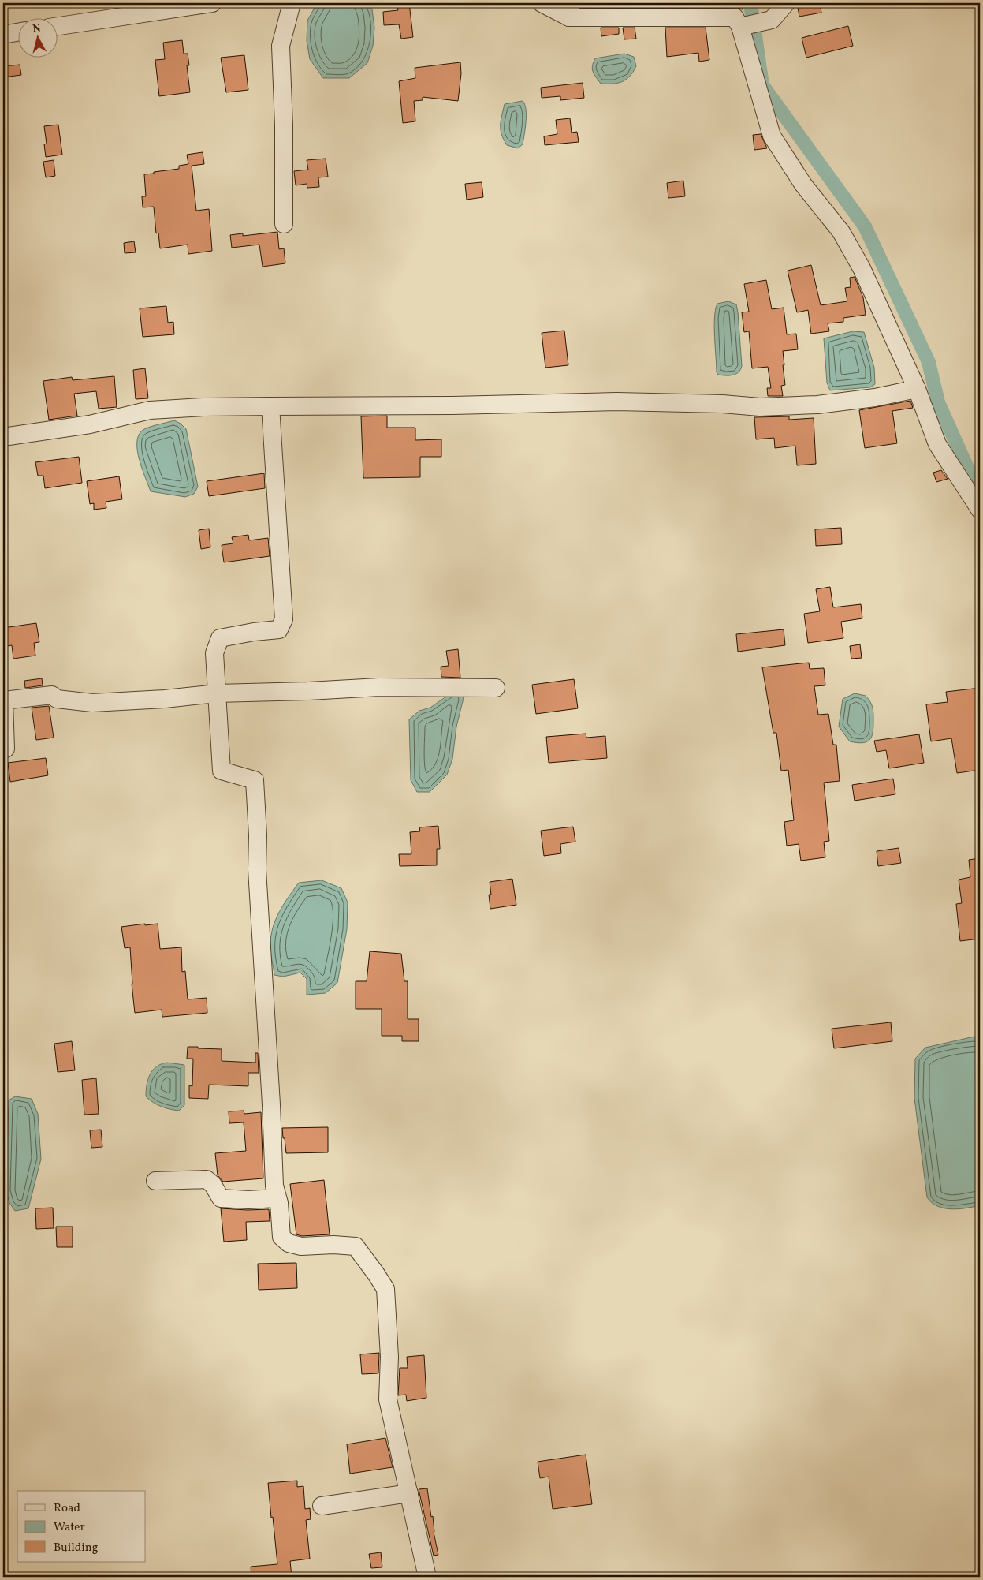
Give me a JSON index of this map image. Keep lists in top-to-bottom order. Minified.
{"legend":["Road","Water","Building"],"north":"top"}
